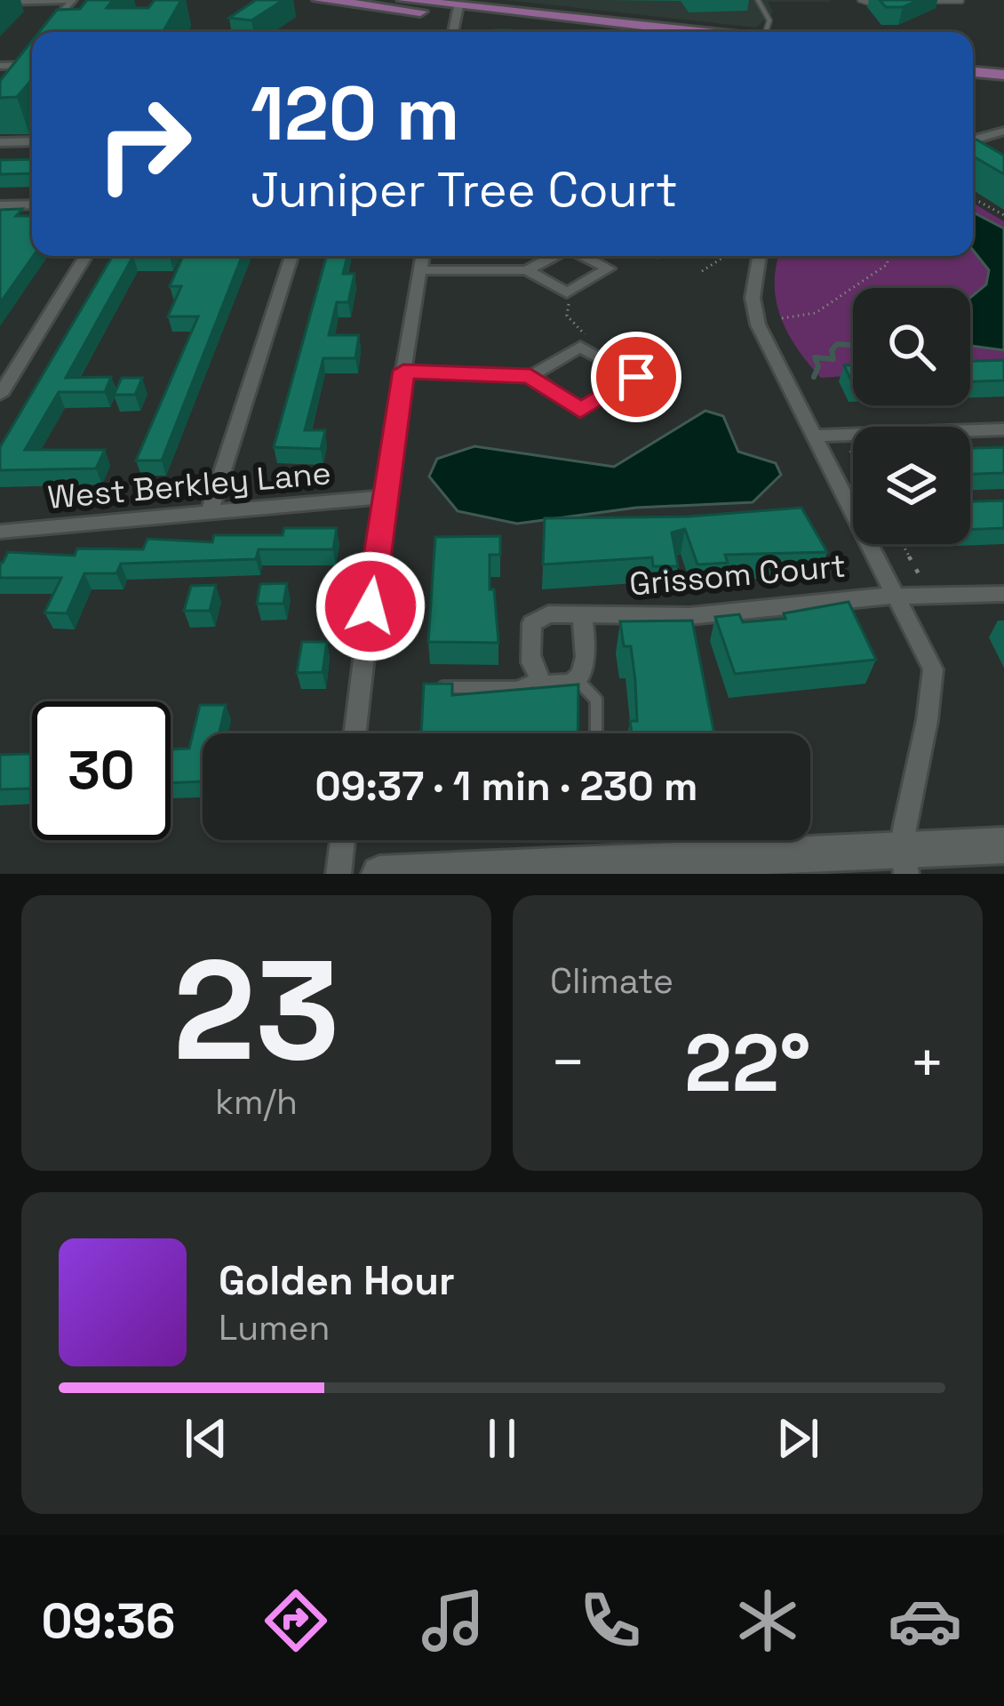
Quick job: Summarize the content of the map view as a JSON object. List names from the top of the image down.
{
  "streets": {
    "street": ["West Berkley Lane", "Grissom Court"]
  },
  "page": {
    "turn": ["120 m", "Juniper Tree Court"],
    "limit": "30",
    "trip": "09:37 · 1 min · 230 m",
    "tile": [
      ["23", "km/h"],
      "Climate"
    ],
    "heat": ["−", "22°", "+"],
    "song": ["Golden Hour", "Lumen"],
    "tabs": "09:36"
  }
}
